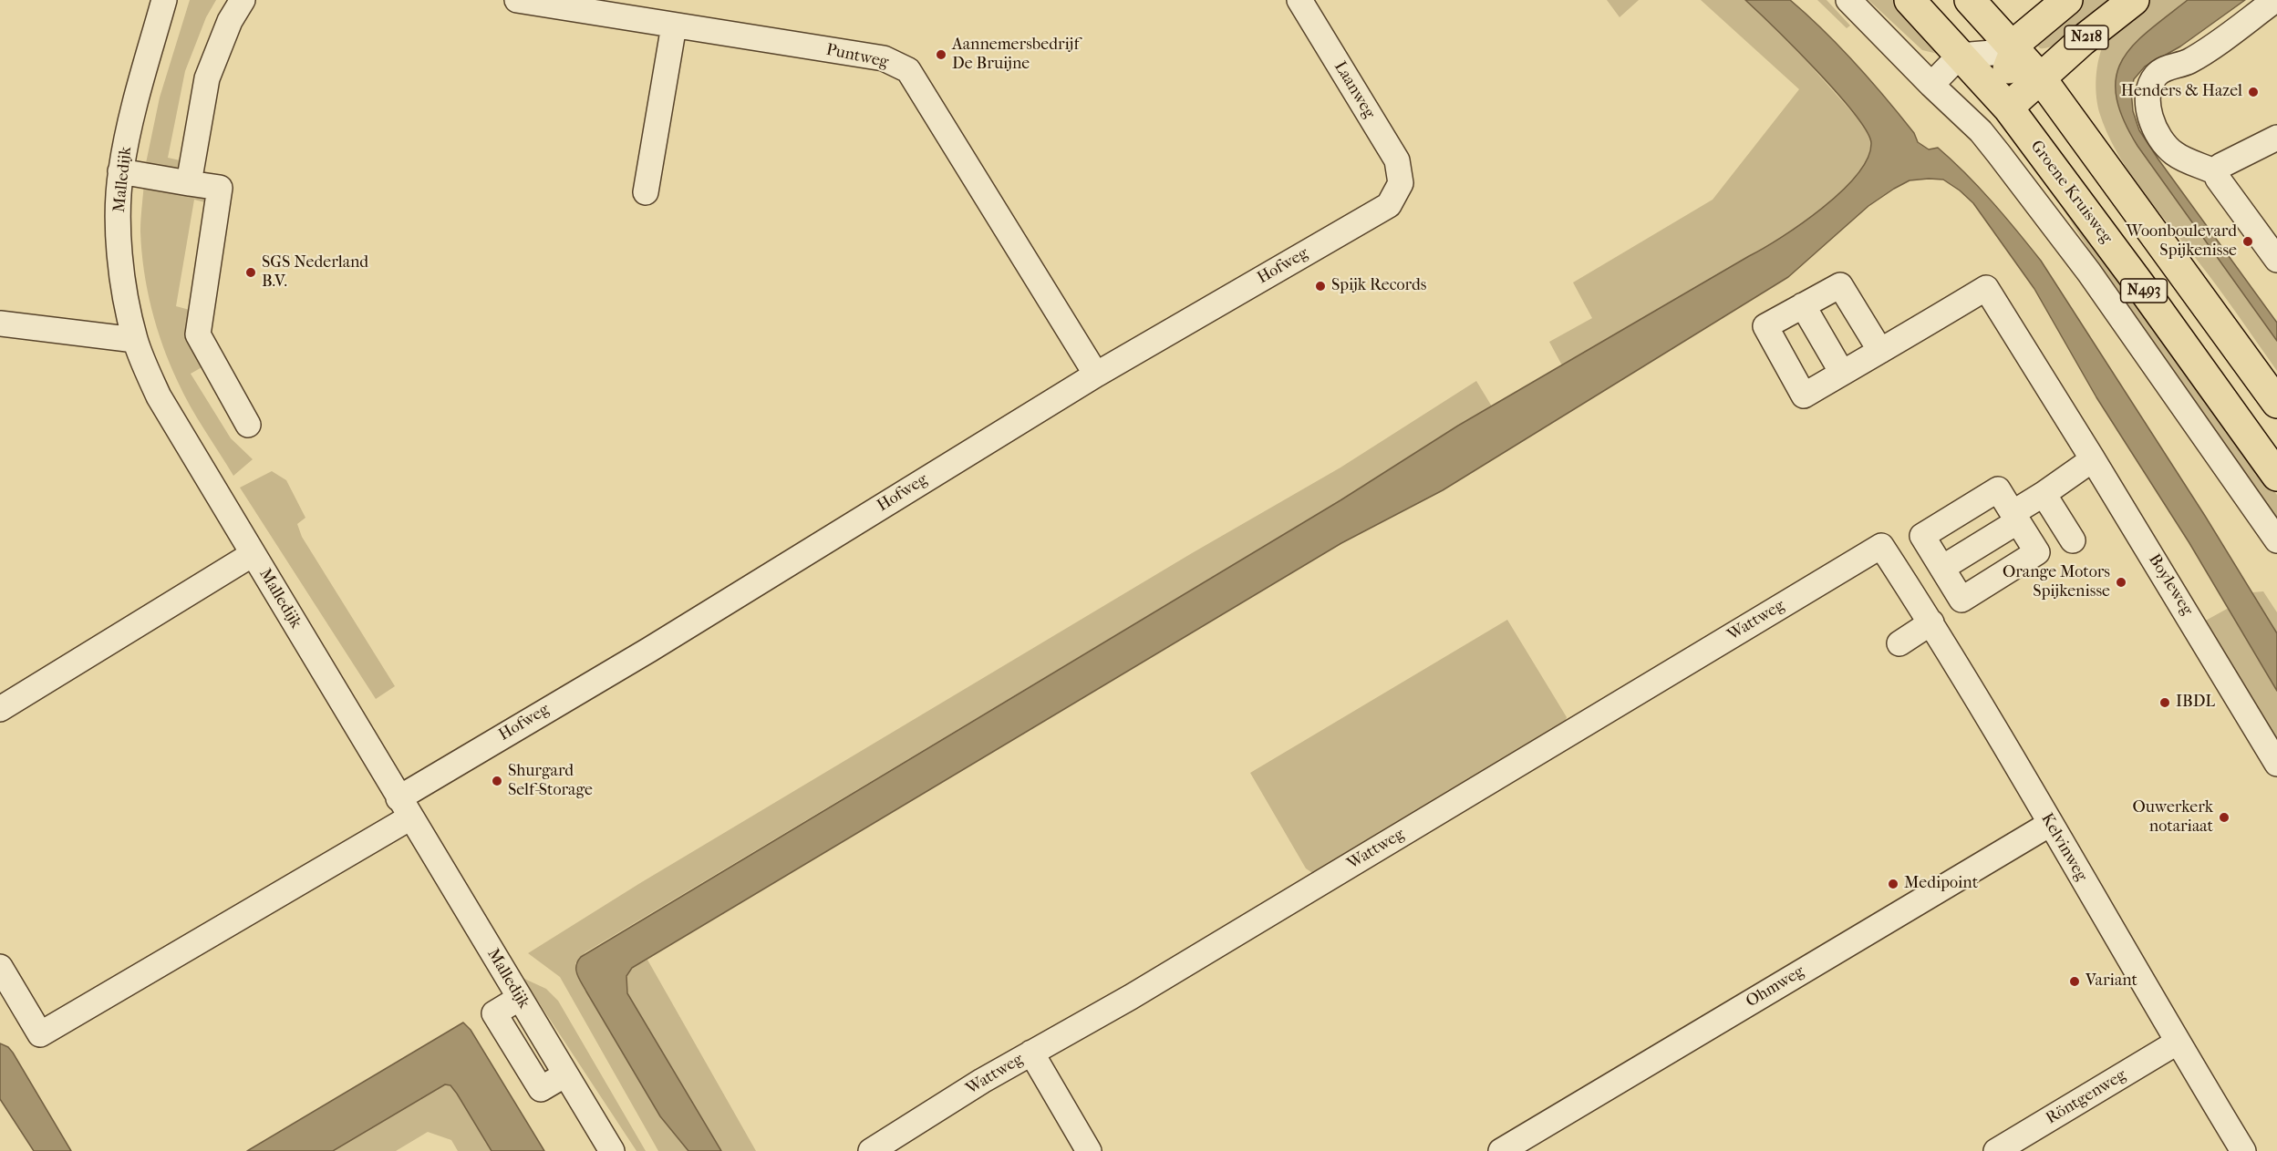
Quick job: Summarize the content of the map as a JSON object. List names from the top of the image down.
{
  "streets": {
    "main road": ["N218", "Groene Kruisweg", "N493"],
    "street": [
      "Puntweg",
      "Laanweg",
      "Malledijk",
      "Hofweg",
      "Boyleweg",
      "Wattweg",
      "Kelvinweg",
      "Ohmweg",
      "Röntgenweg"
    ]
  },
  "crossings": [
    ["N218", "Groene Kruisweg"],
    ["N218", "N493"],
    ["Puntweg", "Hofweg"],
    ["Laanweg", "Hofweg"],
    ["Malledijk", "Hofweg"],
    ["Wattweg", "Kelvinweg"],
    ["Kelvinweg", "Ohmweg"],
    ["Kelvinweg", "Röntgenweg"]
  ],
  "places": [
    "Aannemersbedrijf De Bruijne",
    "Henders & Hazel",
    "Woonboulevard Spijkenisse",
    "SGS Nederland B.V.",
    "Spijk Records",
    "Orange Motors Spijkenisse",
    "IBDL",
    "Shurgard Self-Storage",
    "Ouwerkerk notariaat",
    "Medipoint",
    "Variant"
  ]
}
